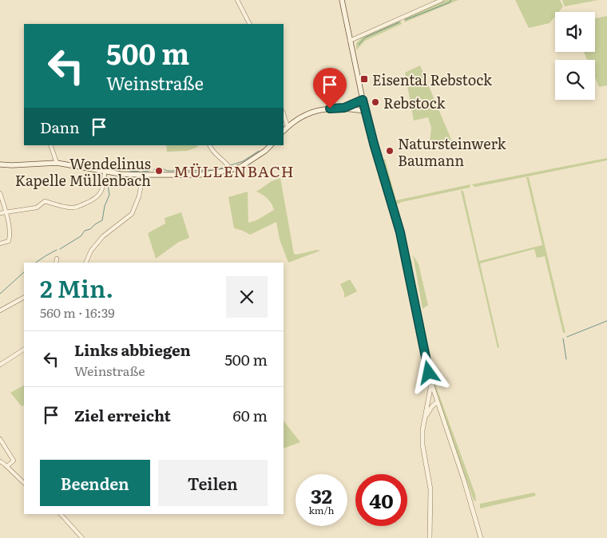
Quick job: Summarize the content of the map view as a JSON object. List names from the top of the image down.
{
  "districts": ["MÜLLENBACH"],
  "places": {
    "transit": ["Eisental Rebstock"],
    "other": ["Rebstock", "Natursteinwerk Baumann", "Wendelinus Kapelle Müllenbach"]
  },
  "page": {
    "turn": ["500 m", "Weinstraße"],
    "then": "Dann",
    "heading": ["2 Min.", "560 m · 16:39"],
    "list": [
      {
        "name": "Links abbiegen",
        "note": "Weinstraße",
        "value": "500 m"
      },
      {
        "name": "Ziel erreicht",
        "value": "60 m"
      }
    ],
    "buttons": ["Beenden", "Teilen"],
    "speed": "32 km/h",
    "limit": "40"
  }
}
